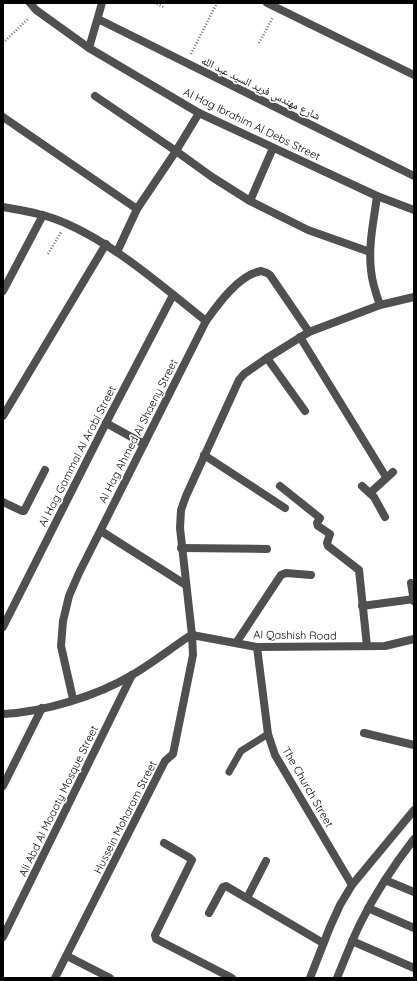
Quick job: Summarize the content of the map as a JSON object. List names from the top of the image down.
{
  "streets": {
    "street": [
      "شارع مهندس فريد السيد عبد الله",
      "Al Hag Ibrahim Al Debs Street",
      "Al Hag Ahmed Al Shaeny Street",
      "Al Hag Gammal Al Arabi Street",
      "Al Qashish Road",
      "The Church Street",
      "Ali Abd Al Moaaty Mosque Street",
      "Hussein Moharam Street"
    ]
  },
  "crossings": [
    ["Al Hag Ahmed Al Shaeny Street", "Hussein Moharam Street"],
    ["Al Qashish Road", "The Church Street"],
    ["Al Qashish Road", "Hussein Moharam Street"]
  ]
}
